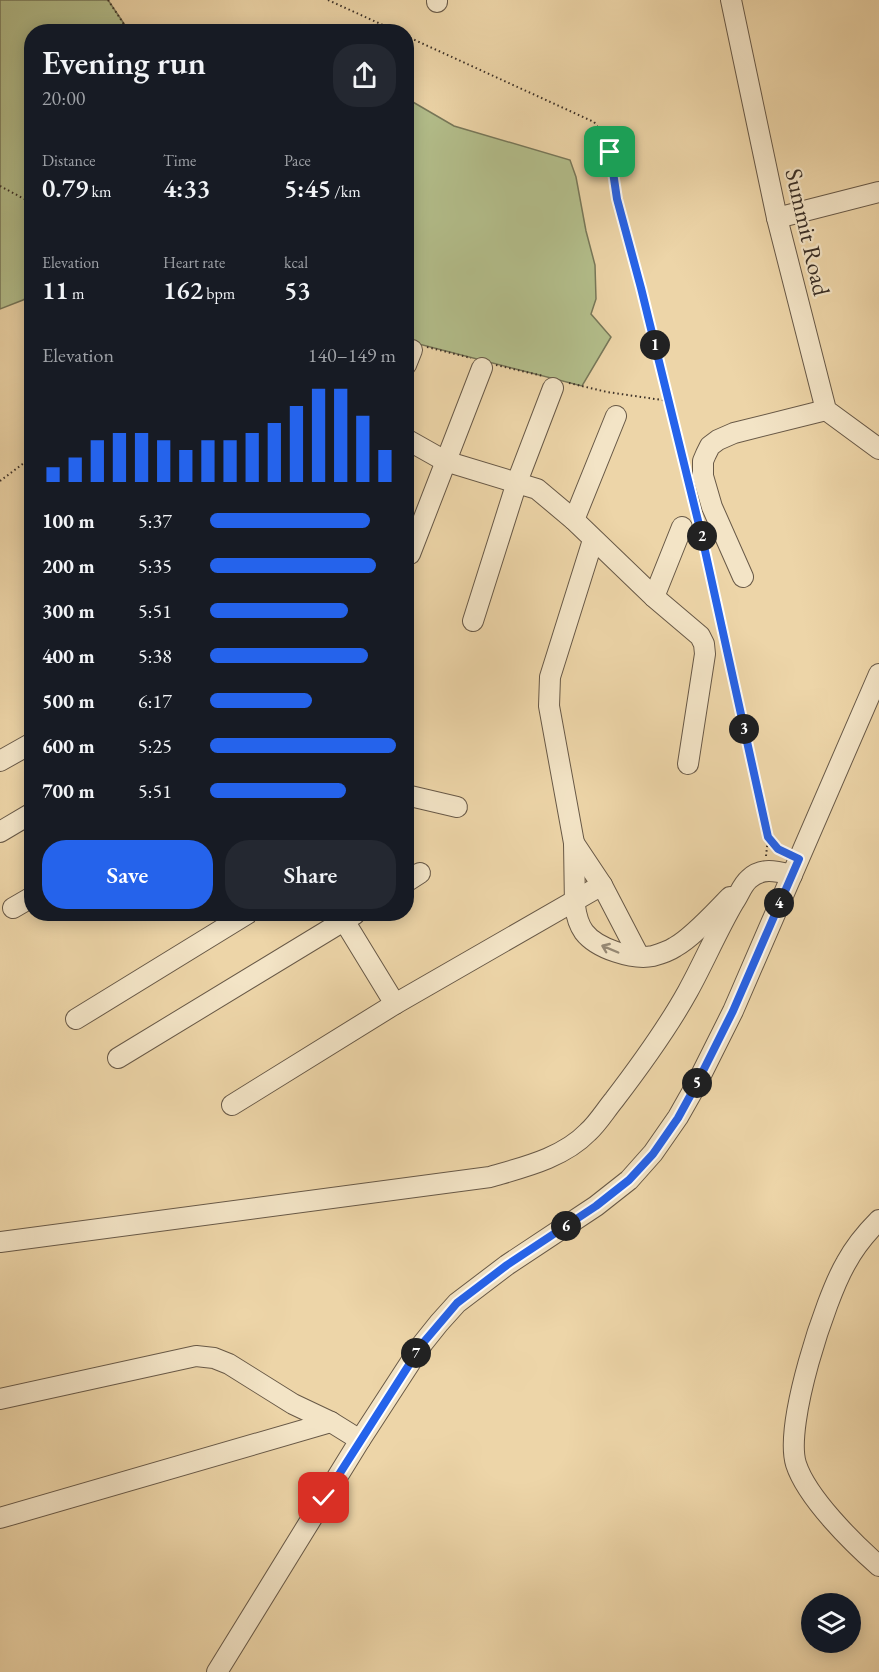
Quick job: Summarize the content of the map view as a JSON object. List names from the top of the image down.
{
  "streets": {
    "street": ["Summit Road"]
  },
  "page": {
    "heading": ["Evening run", "20:00"],
    "stats": [
      ["Distance", "0.79 km"],
      ["Time", "4:33"],
      ["Pace", "5:45 /km"],
      ["Elevation", "11 m"],
      ["Heart rate", "162 bpm"],
      ["kcal", "53"]
    ],
    "pins": [
      "1",
      "2",
      "3",
      "4",
      "5",
      "6",
      "7"
    ],
    "chart": ["Elevation", "140–149 m"],
    "list": [
      {
        "name": "100 m",
        "note": "5:37"
      },
      {
        "name": "200 m",
        "note": "5:35"
      },
      {
        "name": "300 m",
        "note": "5:51"
      },
      {
        "name": "400 m",
        "note": "5:38"
      },
      {
        "name": "500 m",
        "note": "6:17"
      },
      {
        "name": "600 m",
        "note": "5:25"
      },
      {
        "name": "700 m",
        "note": "5:51"
      }
    ],
    "buttons": ["Save", "Share"]
  }
}
